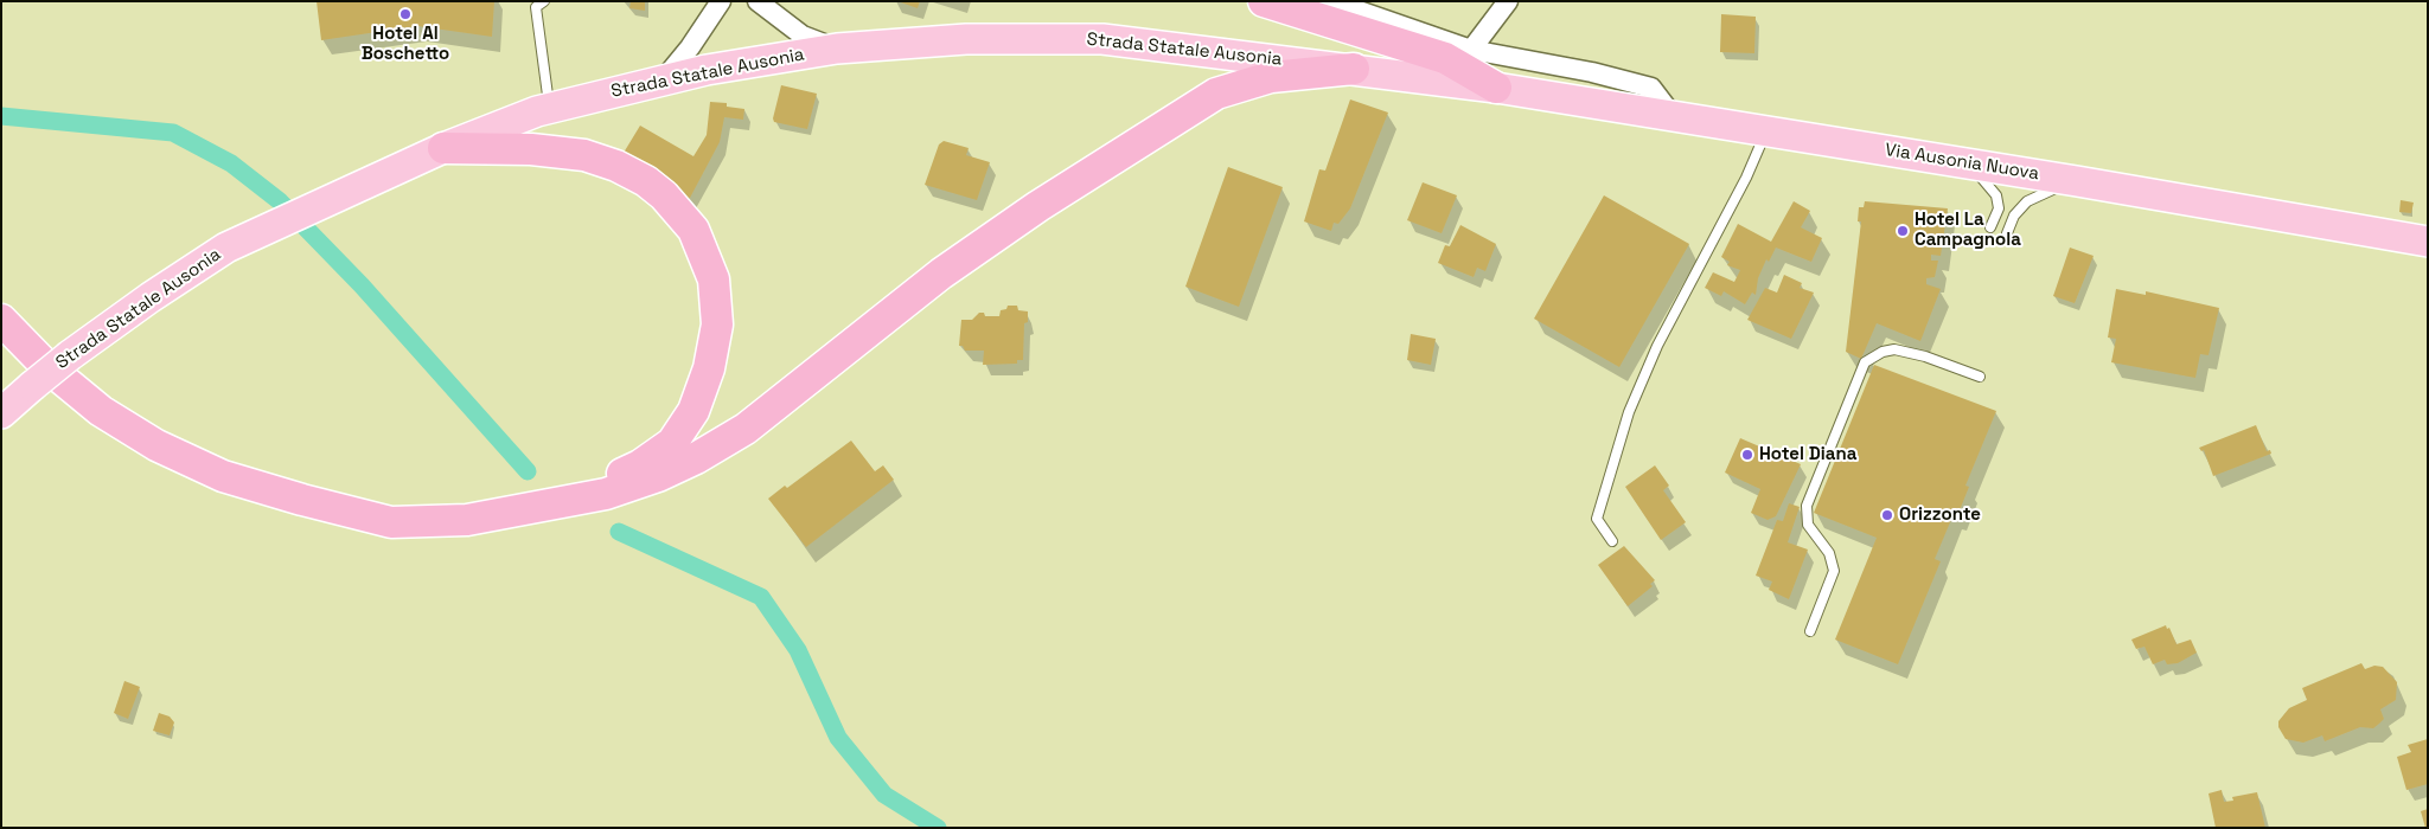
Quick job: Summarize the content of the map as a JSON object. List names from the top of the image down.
{
  "streets": {
    "main road": ["Strada Statale Ausonia", "Via Ausonia Nuova"]
  },
  "crossings": [
    ["Strada Statale Ausonia", "Via Ausonia Nuova"]
  ],
  "places": [
    "Hotel Al Boschetto",
    "Hotel La Campagnola",
    "Hotel Diana",
    "Orizzonte"
  ]
}
